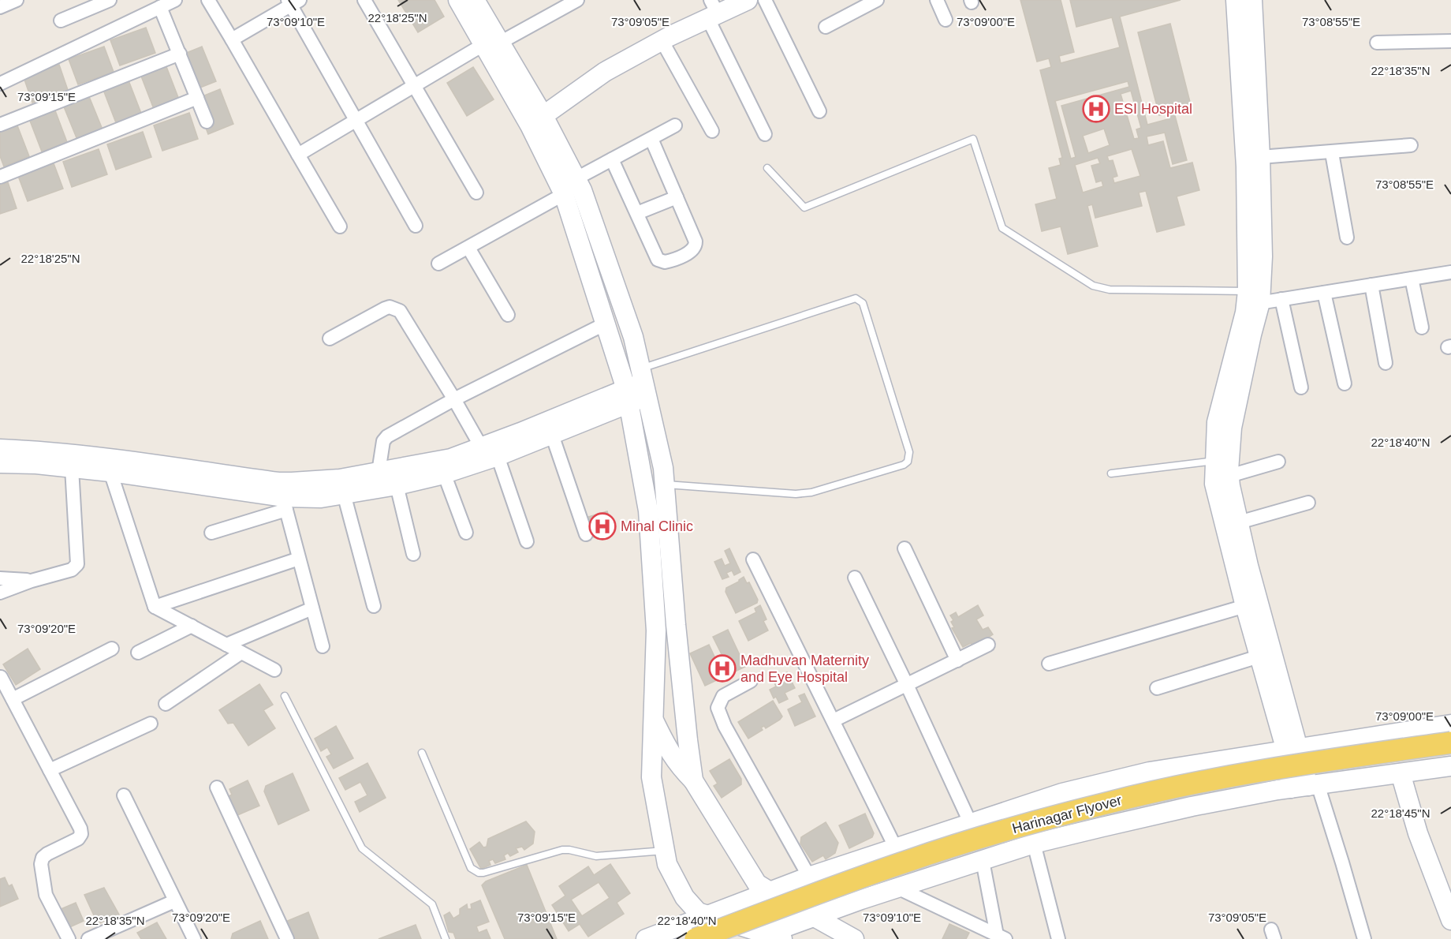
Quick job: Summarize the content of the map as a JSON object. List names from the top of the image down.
{
  "streets": {
    "main road": ["Harinagar Flyover"]
  },
  "places": {
    "hospital": ["ESI Hospital", "Minal Clinic", "Madhuvan Maternity and Eye Hospital"]
  },
  "coordinates": [
    "22°18'25\"N",
    "73°09'10\"E",
    "73°09'05\"E",
    "73°09'00\"E",
    "73°08'55\"E",
    "22°18'35\"N",
    "73°09'15\"E",
    "22°18'40\"N",
    "73°09'20\"E",
    "22°18'45\"N"
  ]
}
